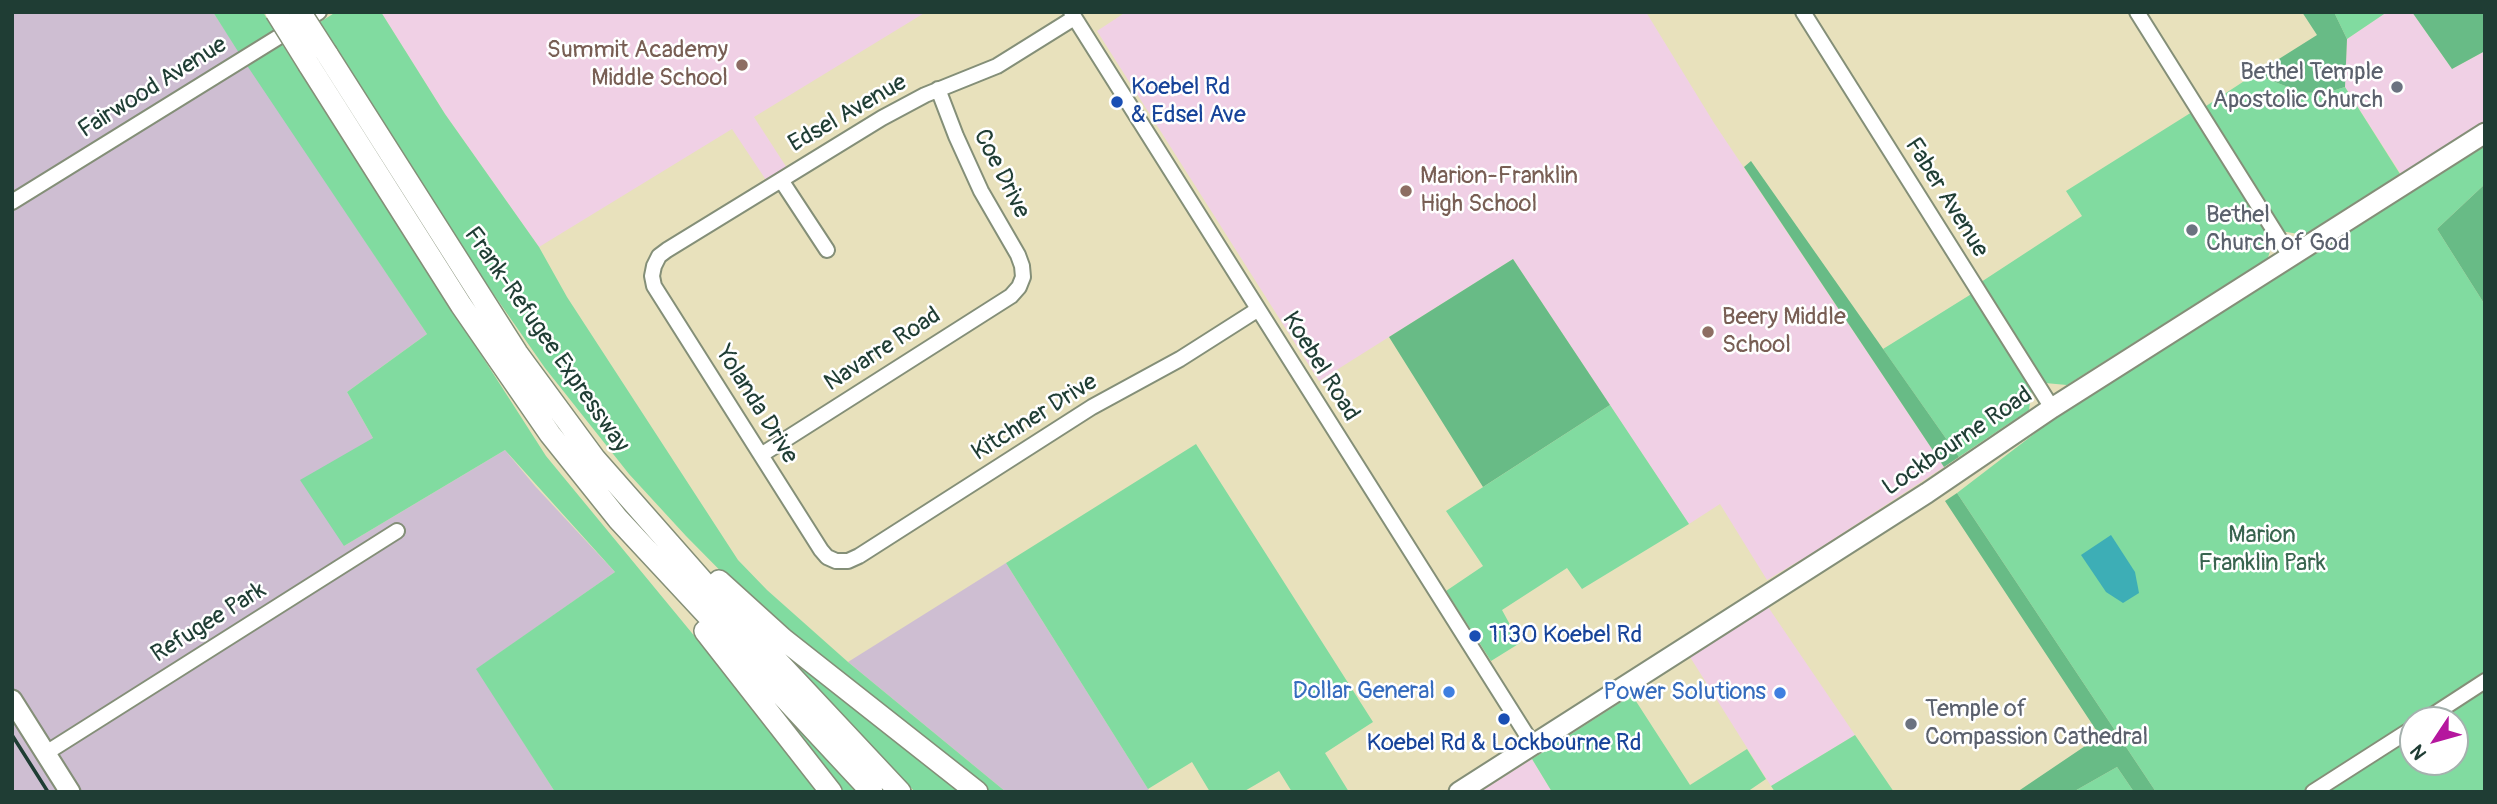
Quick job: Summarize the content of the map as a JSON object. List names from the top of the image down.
{
  "streets": {
    "highway": ["Frank-Refugee Expressway"],
    "main road": ["Lockbourne Road"],
    "street": [
      "Fairwood Avenue",
      "Edsel Avenue",
      "Coe Drive",
      "Faber Avenue",
      "Navarre Road",
      "Koebel Road",
      "Yolanda Drive",
      "Kitchner Drive",
      "Refugee Park"
    ]
  },
  "crossings": [
    ["Edsel Avenue", "Coe Drive"],
    ["Edsel Avenue", "Koebel Road"],
    ["Edsel Avenue", "Yolanda Drive"],
    ["Coe Drive", "Navarre Road"],
    ["Faber Avenue", "Lockbourne Road"],
    ["Navarre Road", "Yolanda Drive"],
    ["Koebel Road", "Kitchner Drive"],
    ["Koebel Road", "Lockbourne Road"],
    ["Yolanda Drive", "Kitchner Drive"]
  ],
  "parks": ["Marion Franklin Park"],
  "places": [
    "Summit Academy Middle School",
    "Bethel Temple Apostolic Church",
    "Koebel Rd & Edsel Ave",
    "Marion-Franklin High School",
    "Bethel Church of God",
    "Beery Middle School",
    "1130 Koebel Rd",
    "Dollar General",
    "Power Solutions",
    "Koebel Rd & Lockbourne Rd",
    "Temple of Compassion Cathedral"
  ],
  "north": "bottom left"
}
